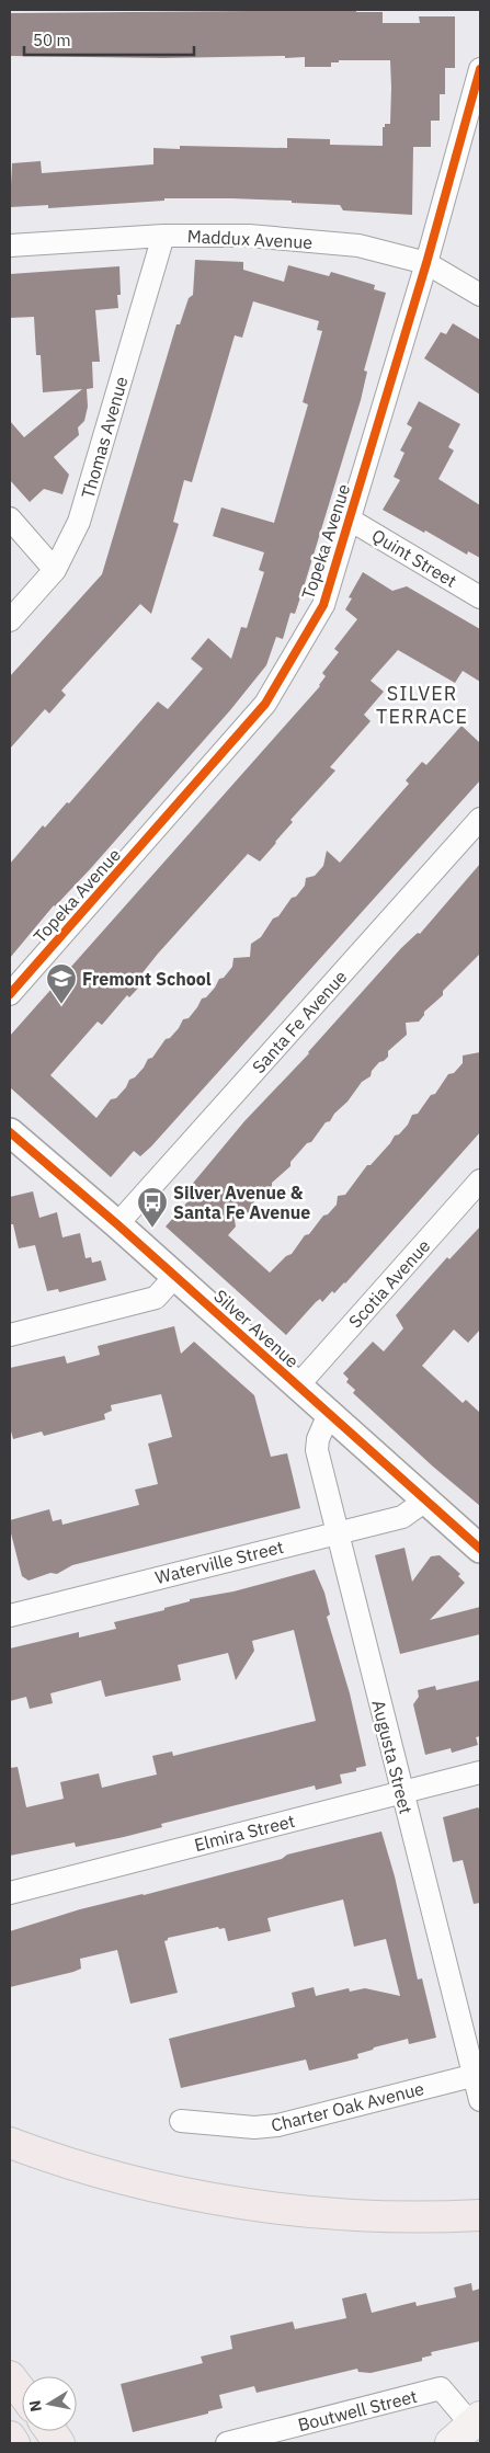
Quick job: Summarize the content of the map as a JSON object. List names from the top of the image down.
{
  "streets": {
    "street": [
      "Maddux Avenue",
      "Thomas Avenue",
      "Topeka Avenue",
      "Quint Street",
      "Santa Fe Avenue",
      "Scotia Avenue",
      "Silver Avenue",
      "Waterville Street",
      "Augusta Street",
      "Elmira Street",
      "Charter Oak Avenue",
      "Boutwell Street"
    ]
  },
  "crossings": [
    ["Maddux Avenue", "Thomas Avenue"],
    ["Maddux Avenue", "Topeka Avenue"],
    ["Topeka Avenue", "Quint Street"],
    ["Santa Fe Avenue", "Silver Avenue"],
    ["Scotia Avenue", "Silver Avenue"],
    ["Silver Avenue", "Waterville Street"],
    ["Silver Avenue", "Augusta Street"],
    ["Waterville Street", "Augusta Street"],
    ["Augusta Street", "Elmira Street"],
    ["Augusta Street", "Charter Oak Avenue"]
  ],
  "districts": ["SILVER TERRACE"],
  "places": {
    "school or university": ["Fremont School"],
    "bus stop": ["Silver Avenue & Santa Fe Avenue"]
  },
  "scale_bar": "50 m",
  "north": "left"
}
